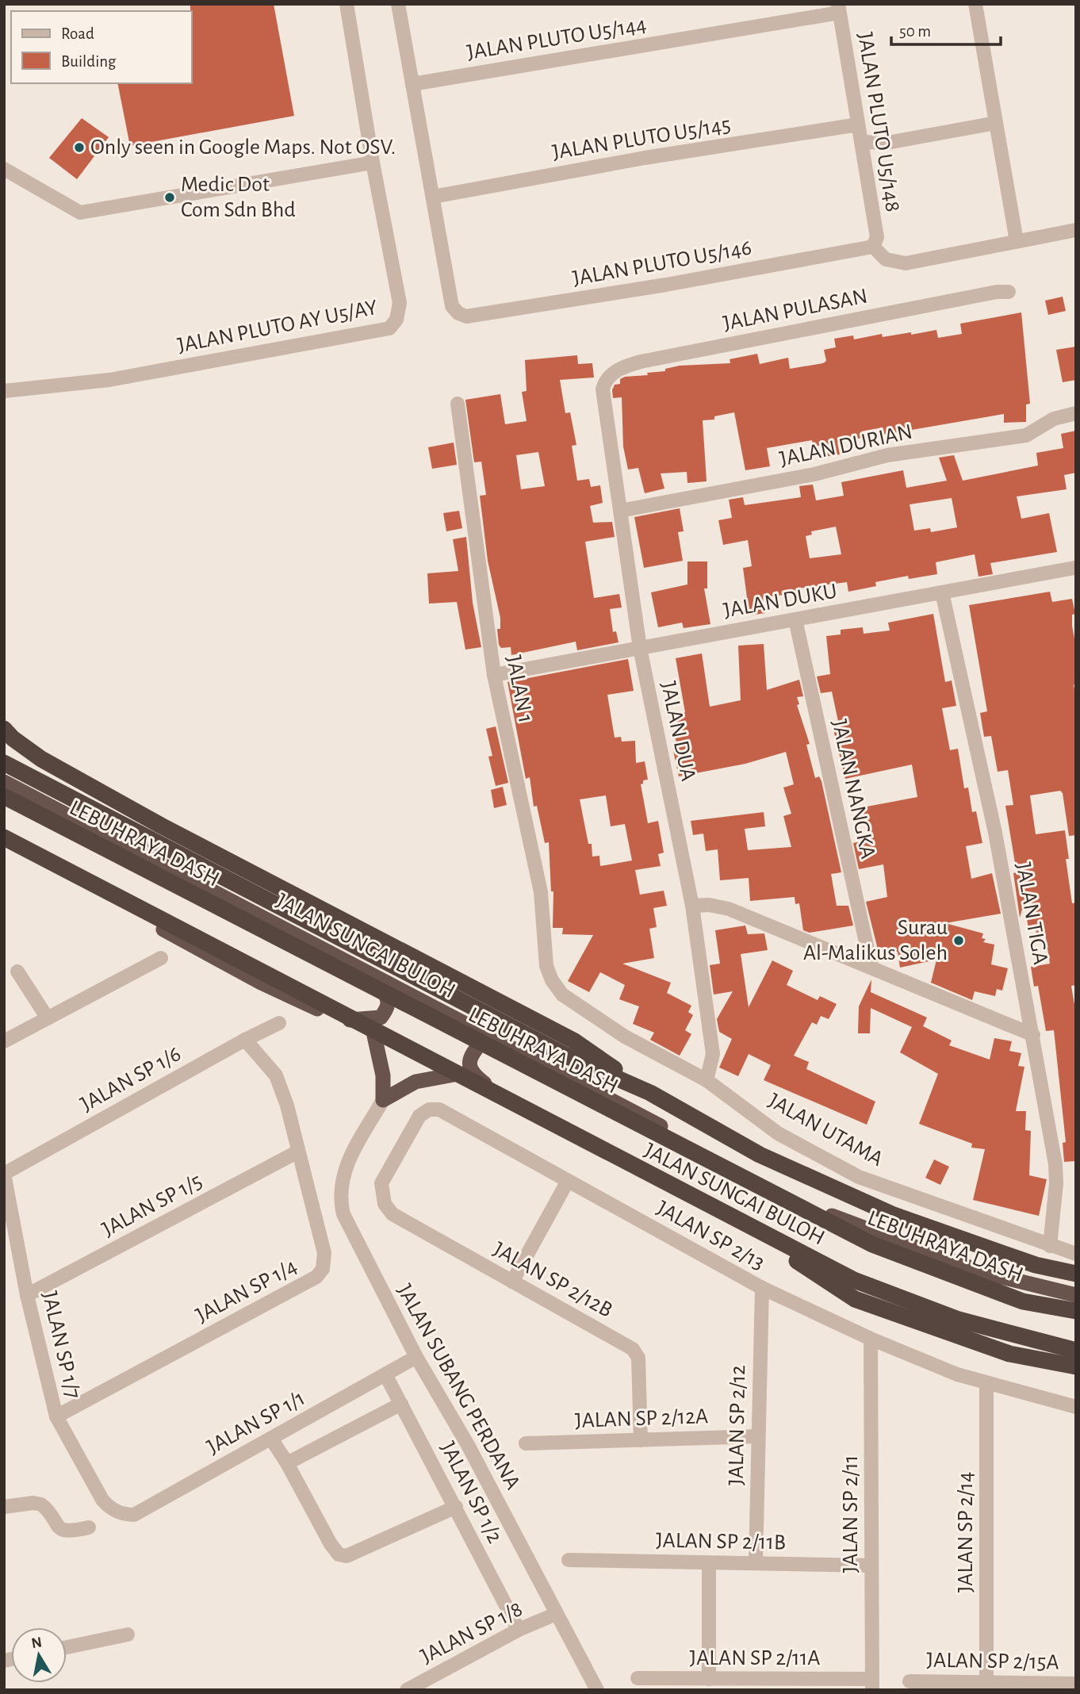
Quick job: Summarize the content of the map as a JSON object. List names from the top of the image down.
{
  "streets": {
    "highway": ["LEBUHRAYA DASH", "JALAN SUNGAI BULOH"],
    "street": [
      "JALAN PLUTO U5/144",
      "JALAN PLUTO U5/148",
      "JALAN PLUTO U5/145",
      "JALAN PLUTO U5/146",
      "JALAN PULASAN",
      "JALAN PLUTO AY U5/AY",
      "JALAN DURIAN",
      "JALAN DUKU",
      "JALAN 1",
      "JALAN DUA",
      "JALAN NANGKA",
      "JALAN TIGA",
      "JALAN SP 1/6",
      "JALAN UTAMA",
      "JALAN SP 1/5",
      "JALAN SP 2/13",
      "JALAN SP 2/12B",
      "JALAN SP 1/4",
      "JALAN SP 1/7",
      "JALAN SUBANG PERDANA",
      "JALAN SP 2/12A",
      "JALAN SP 1/1",
      "JALAN SP 2/12",
      "JALAN SP 1/2",
      "JALAN SP 2/11",
      "JALAN SP 2/14",
      "JALAN SP 2/11B",
      "JALAN SP 1/8",
      "JALAN SP 2/11A",
      "JALAN SP 2/15A"
    ]
  },
  "crossings": [
    ["JALAN PLUTO U5/144", "JALAN PLUTO U5/148"],
    ["JALAN PLUTO U5/148", "JALAN PLUTO U5/145"],
    ["JALAN PLUTO U5/148", "JALAN PLUTO U5/146"],
    ["JALAN PLUTO U5/145", "JALAN PLUTO U5/146"],
    ["JALAN PULASAN", "JALAN DUA"],
    ["JALAN DURIAN", "JALAN DUA"],
    ["JALAN DUKU", "JALAN 1"],
    ["JALAN DUKU", "JALAN DUA"],
    ["JALAN DUKU", "JALAN NANGKA"],
    ["JALAN DUKU", "JALAN TIGA"],
    ["JALAN 1", "JALAN UTAMA"],
    ["JALAN DUA", "JALAN UTAMA"],
    ["LEBUHRAYA DASH", "JALAN SUNGAI BULOH"],
    ["JALAN TIGA", "JALAN UTAMA"],
    ["JALAN SP 1/6", "JALAN SP 1/4"],
    ["JALAN SP 1/6", "JALAN SP 1/7"],
    ["JALAN SP 1/5", "JALAN SP 1/4"],
    ["JALAN SP 1/5", "JALAN SP 1/7"],
    ["JALAN SP 2/13", "JALAN SP 2/12B"],
    ["JALAN SP 2/13", "JALAN SP 2/12"],
    ["JALAN SP 2/13", "JALAN SP 2/11"],
    ["JALAN SP 2/13", "JALAN SP 2/14"],
    ["JALAN SP 2/12B", "JALAN SP 2/12A"],
    ["JALAN SP 1/4", "JALAN SP 1/7"],
    ["JALAN SP 1/7", "JALAN SP 1/1"],
    ["JALAN SUBANG PERDANA", "JALAN SP 1/1"],
    ["JALAN SUBANG PERDANA", "JALAN SP 1/8"],
    ["JALAN SP 2/12A", "JALAN SP 2/12"],
    ["JALAN SP 1/1", "JALAN SP 1/2"],
    ["JALAN SP 2/12", "JALAN SP 2/11B"],
    ["JALAN SP 1/2", "JALAN SP 1/8"],
    ["JALAN SP 2/11", "JALAN SP 2/11B"],
    ["JALAN SP 2/11", "JALAN SP 2/11A"],
    ["JALAN SP 2/14", "JALAN SP 2/15A"]
  ],
  "places": ["Only seen in Google Maps. Not OSV.", "Medic Dot Com Sdn Bhd", "Surau Al-Malikus Soleh"],
  "legend": ["Road", "Building"],
  "scale_bar": "50 m",
  "north": "top"
}
